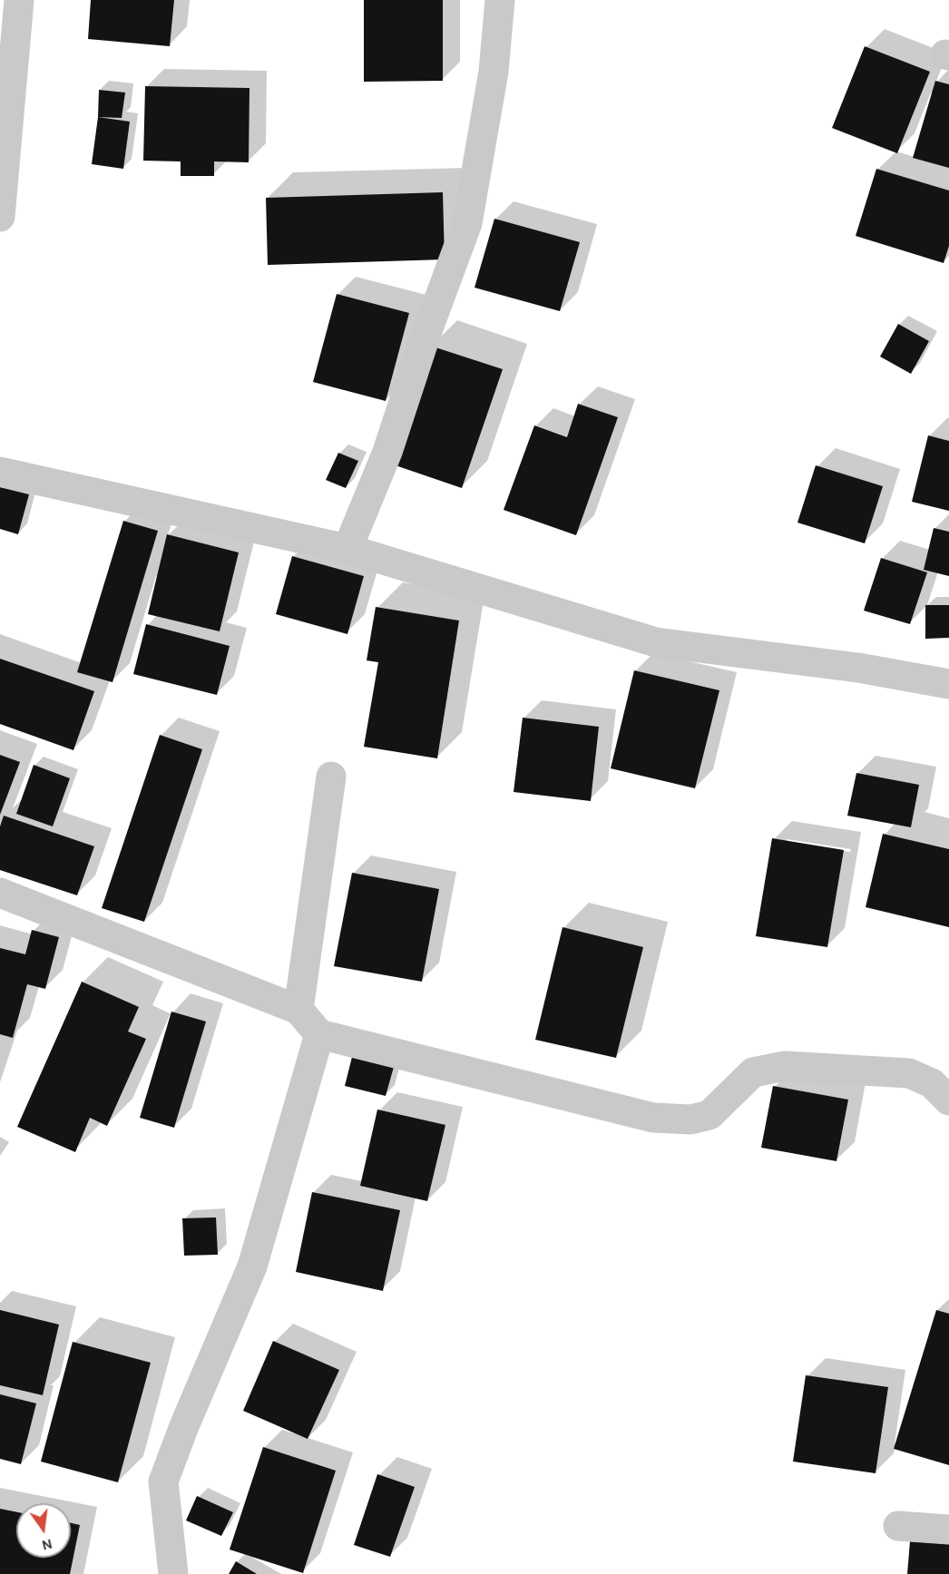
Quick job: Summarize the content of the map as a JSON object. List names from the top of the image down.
{
  "north": "bottom"
}
